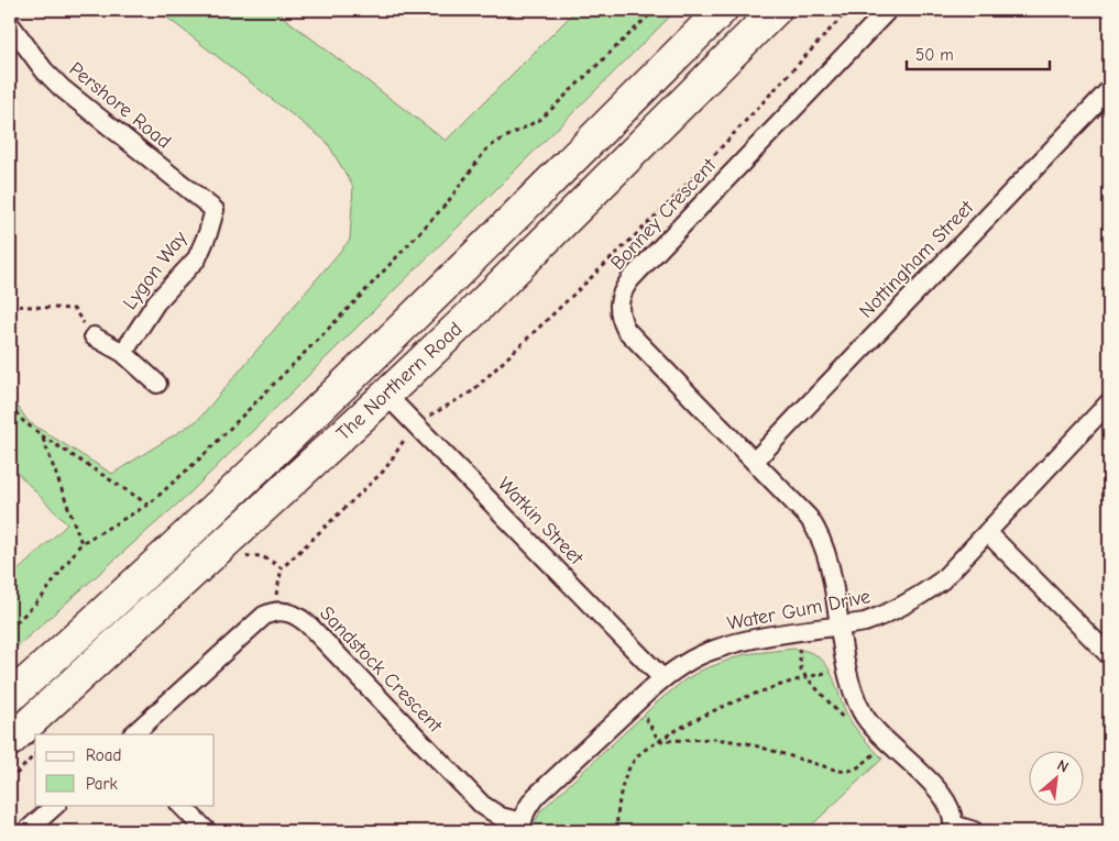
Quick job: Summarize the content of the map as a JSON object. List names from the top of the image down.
{
  "streets": {
    "highway": ["The Northern Road"],
    "street": [
      "Pershore Road",
      "Bonney Crescent",
      "Nottingham Street",
      "Lygon Way",
      "Watkin Street",
      "Water Gum Drive",
      "Sandstock Crescent"
    ]
  },
  "crossings": [
    ["Pershore Road", "Lygon Way"],
    ["Bonney Crescent", "Nottingham Street"],
    ["Bonney Crescent", "Water Gum Drive"],
    ["The Northern Road", "Watkin Street"],
    ["Watkin Street", "Water Gum Drive"],
    ["Water Gum Drive", "Sandstock Crescent"]
  ],
  "legend": ["Road", "Park"],
  "scale_bar": "50 m",
  "north": "top right"
}
